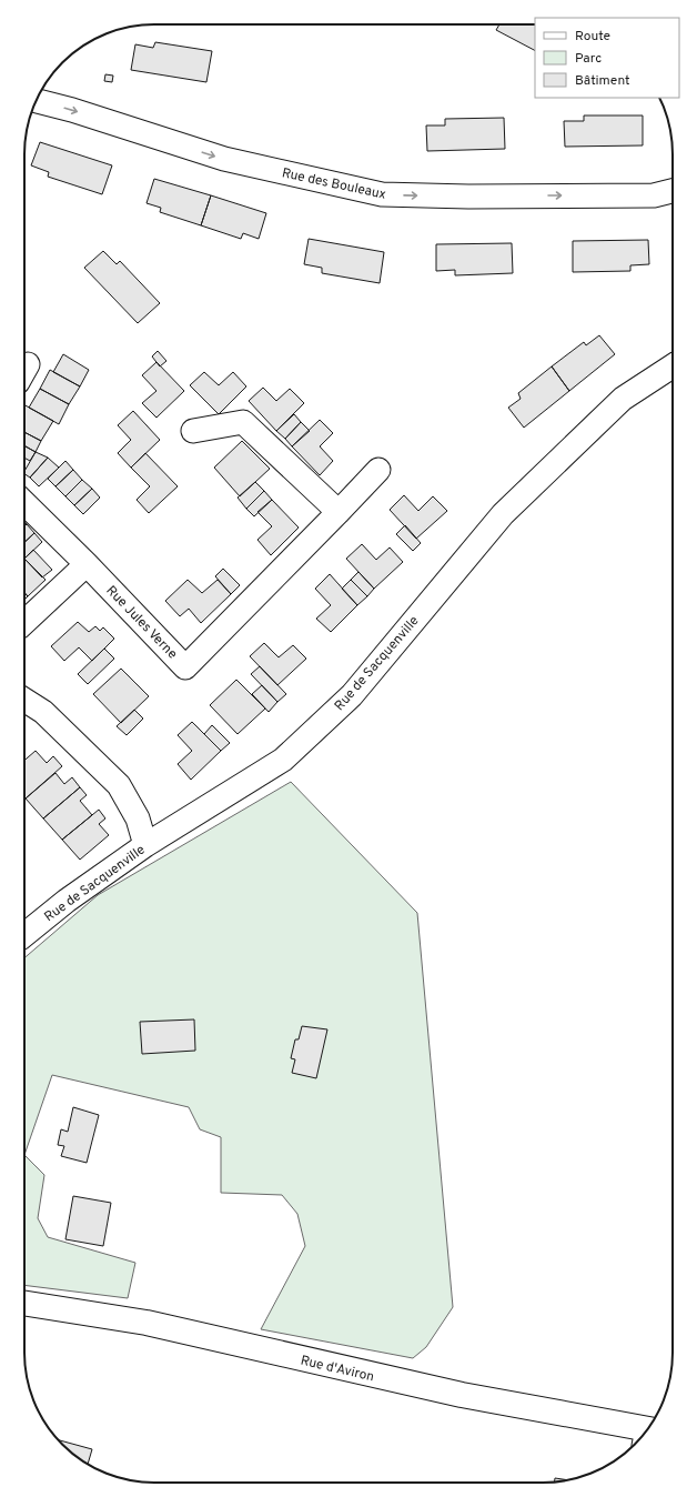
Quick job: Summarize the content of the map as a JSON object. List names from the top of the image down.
{
  "streets": {
    "street": [
      "Rue des Bouleaux",
      "Rue Jules Verne",
      "Rue de Sacquenville",
      "Rue d'Aviron"
    ]
  },
  "one_way": ["Rue des Bouleaux"],
  "legend": ["Route", "Parc", "Bâtiment"]
}
